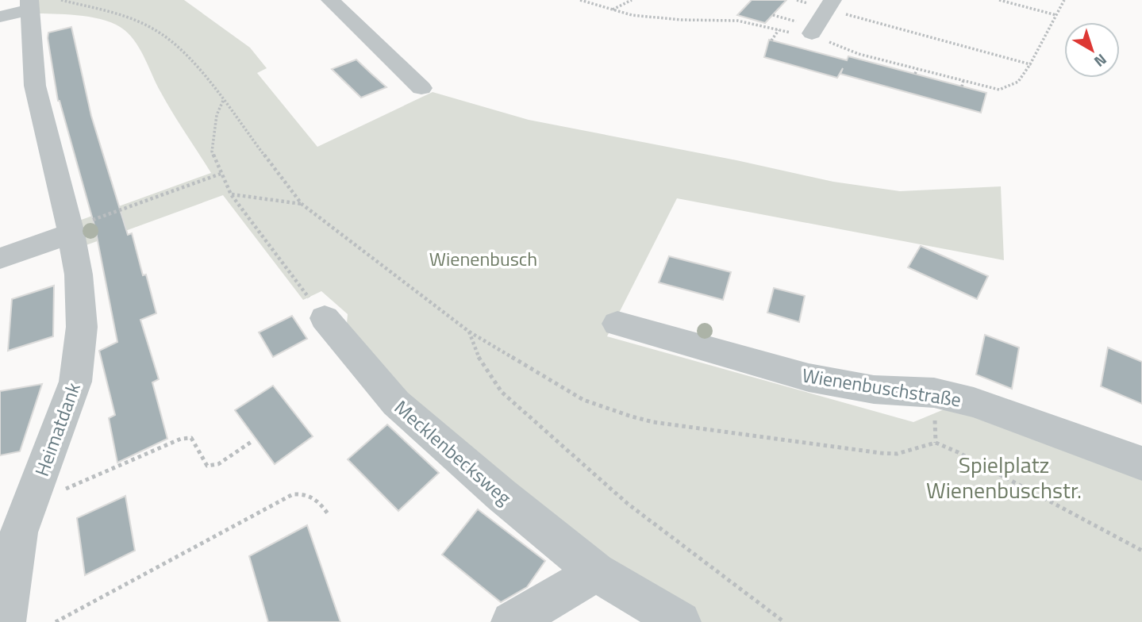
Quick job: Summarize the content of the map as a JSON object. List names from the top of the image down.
{
  "streets": {
    "street": ["Wienenbuschstraße", "Heimatdank", "Mecklenbecksweg"]
  },
  "parks": ["Wienenbusch", "Spielplatz Wienenbuschstr."],
  "north": "bottom right"
}
